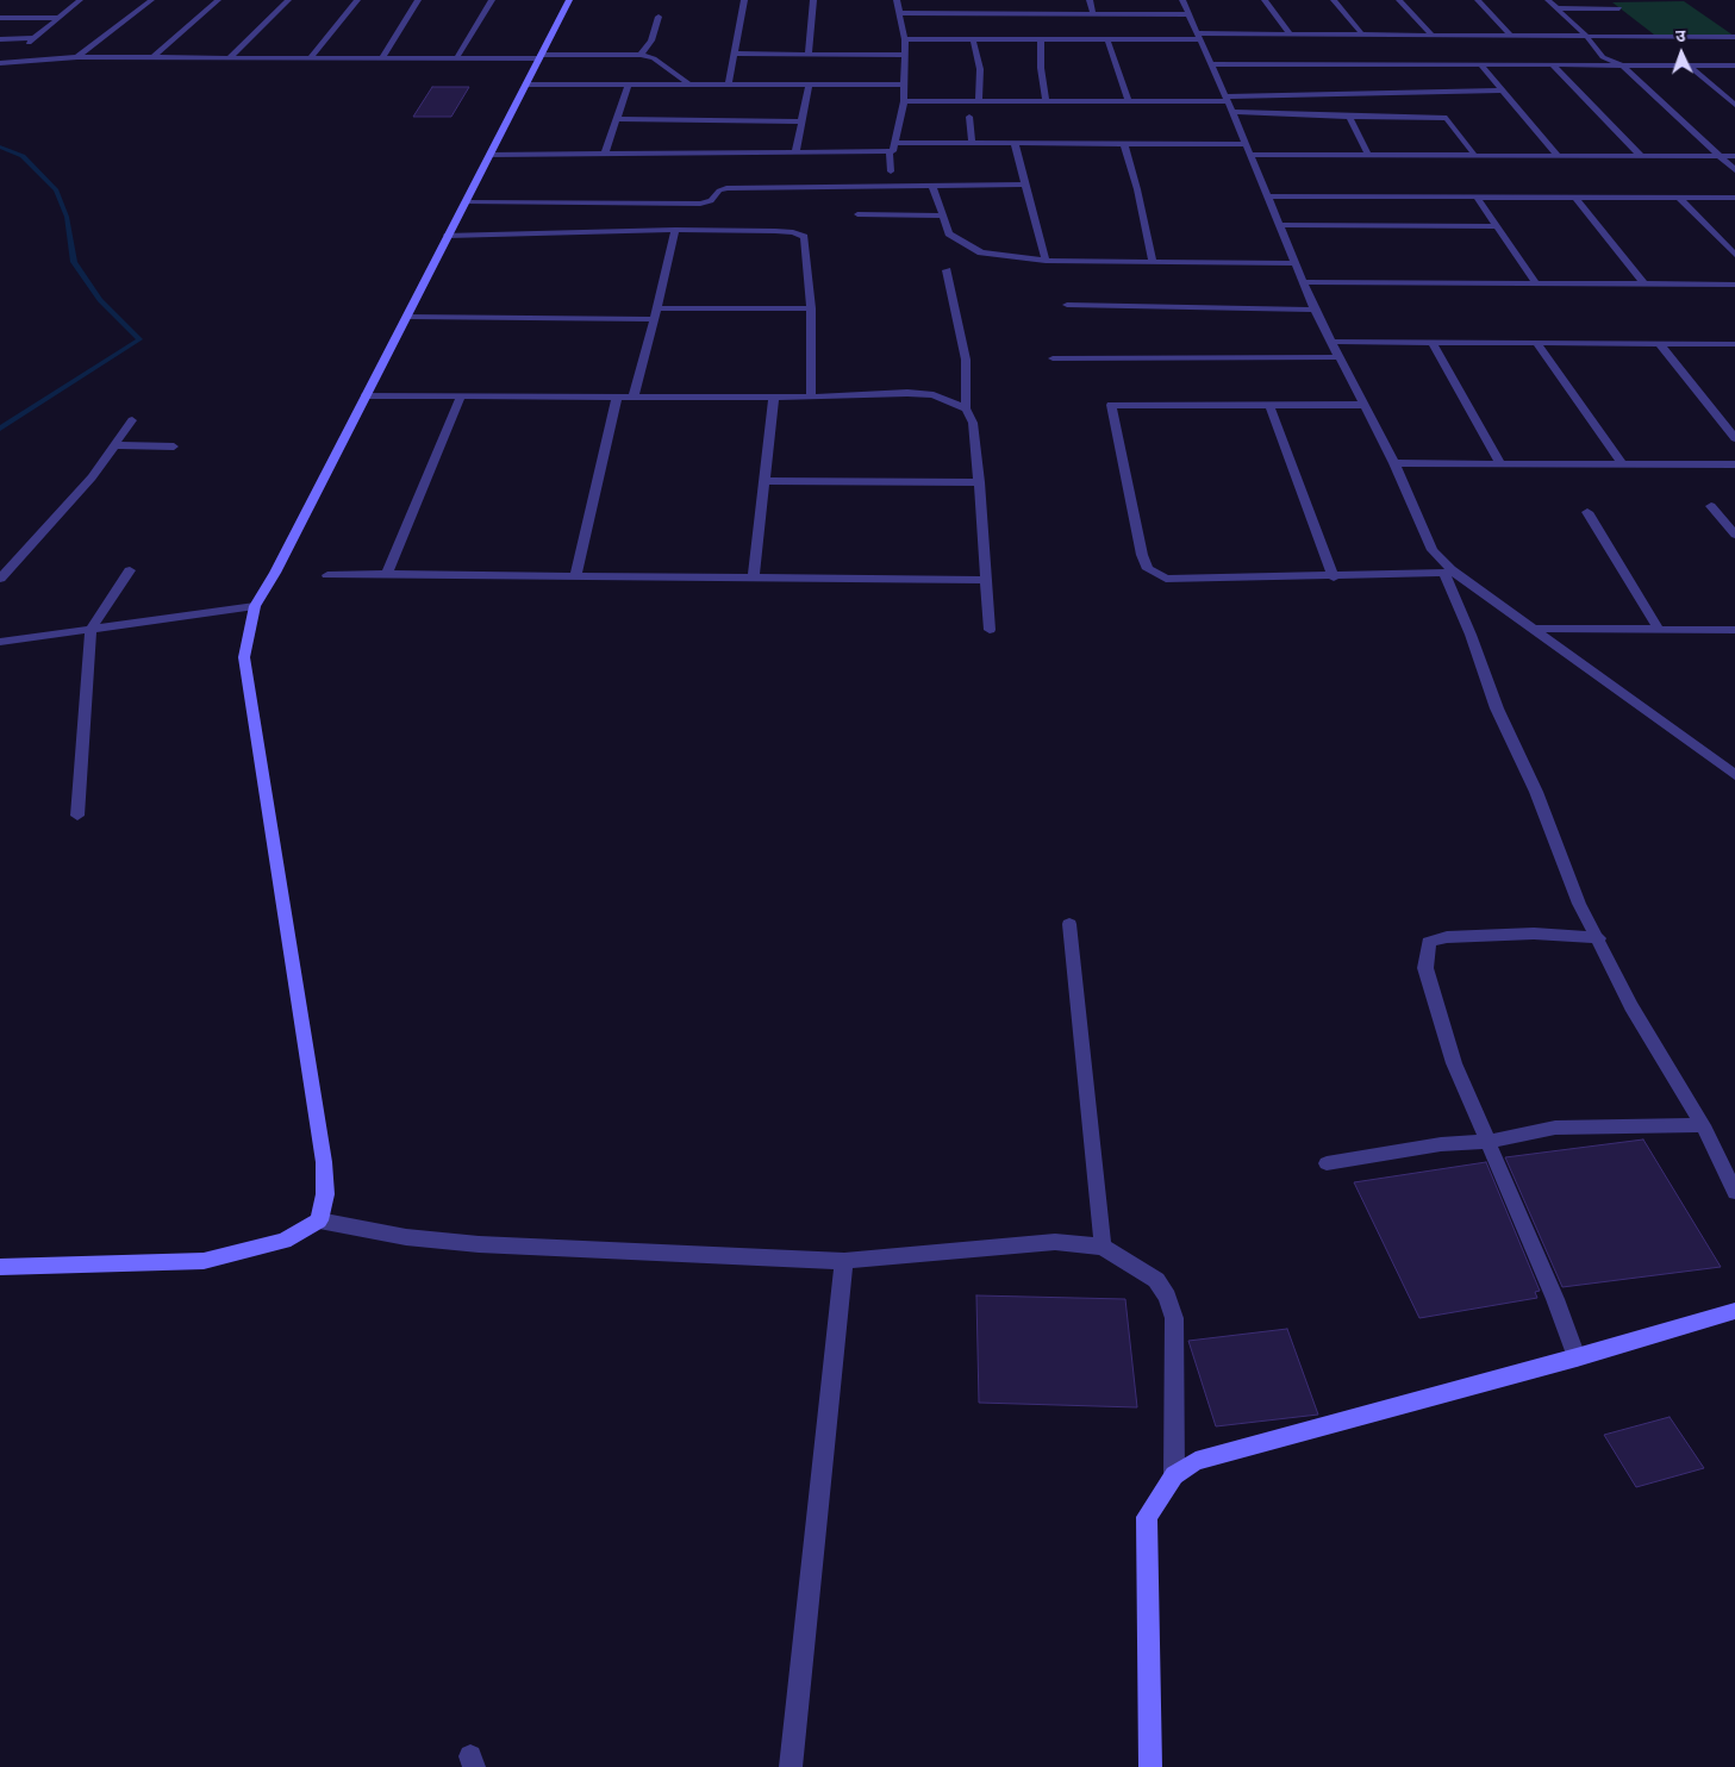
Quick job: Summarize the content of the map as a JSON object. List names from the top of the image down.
{
  "north": "top"
}
